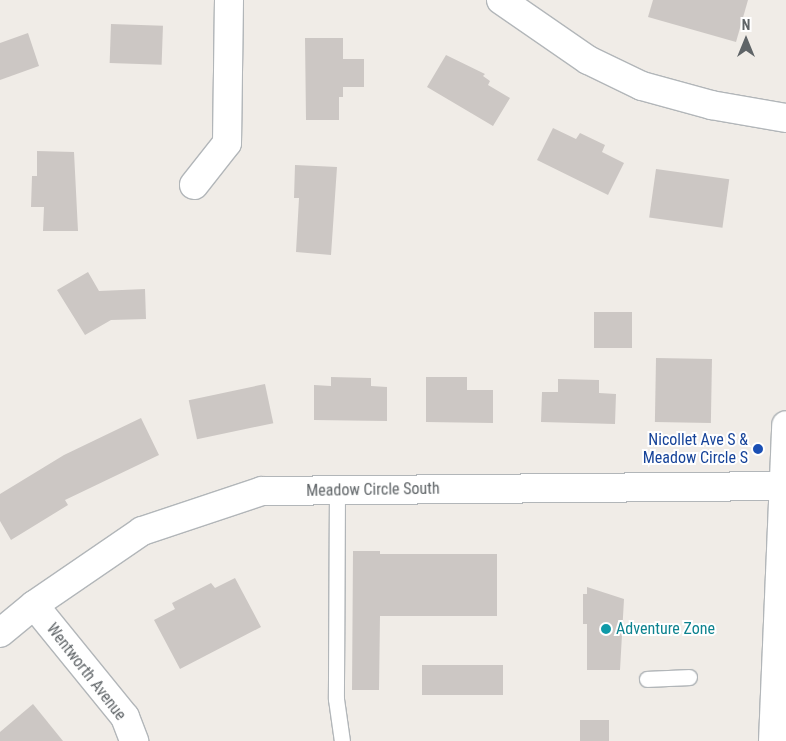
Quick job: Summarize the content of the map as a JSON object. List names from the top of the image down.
{
  "streets": {
    "street": ["Meadow Circle South", "Wentworth Avenue"]
  },
  "crossings": [
    ["Meadow Circle South", "Wentworth Avenue"]
  ],
  "places": ["Nicollet Ave S & Meadow Circle S", "Adventure Zone"],
  "north": "top"
}
